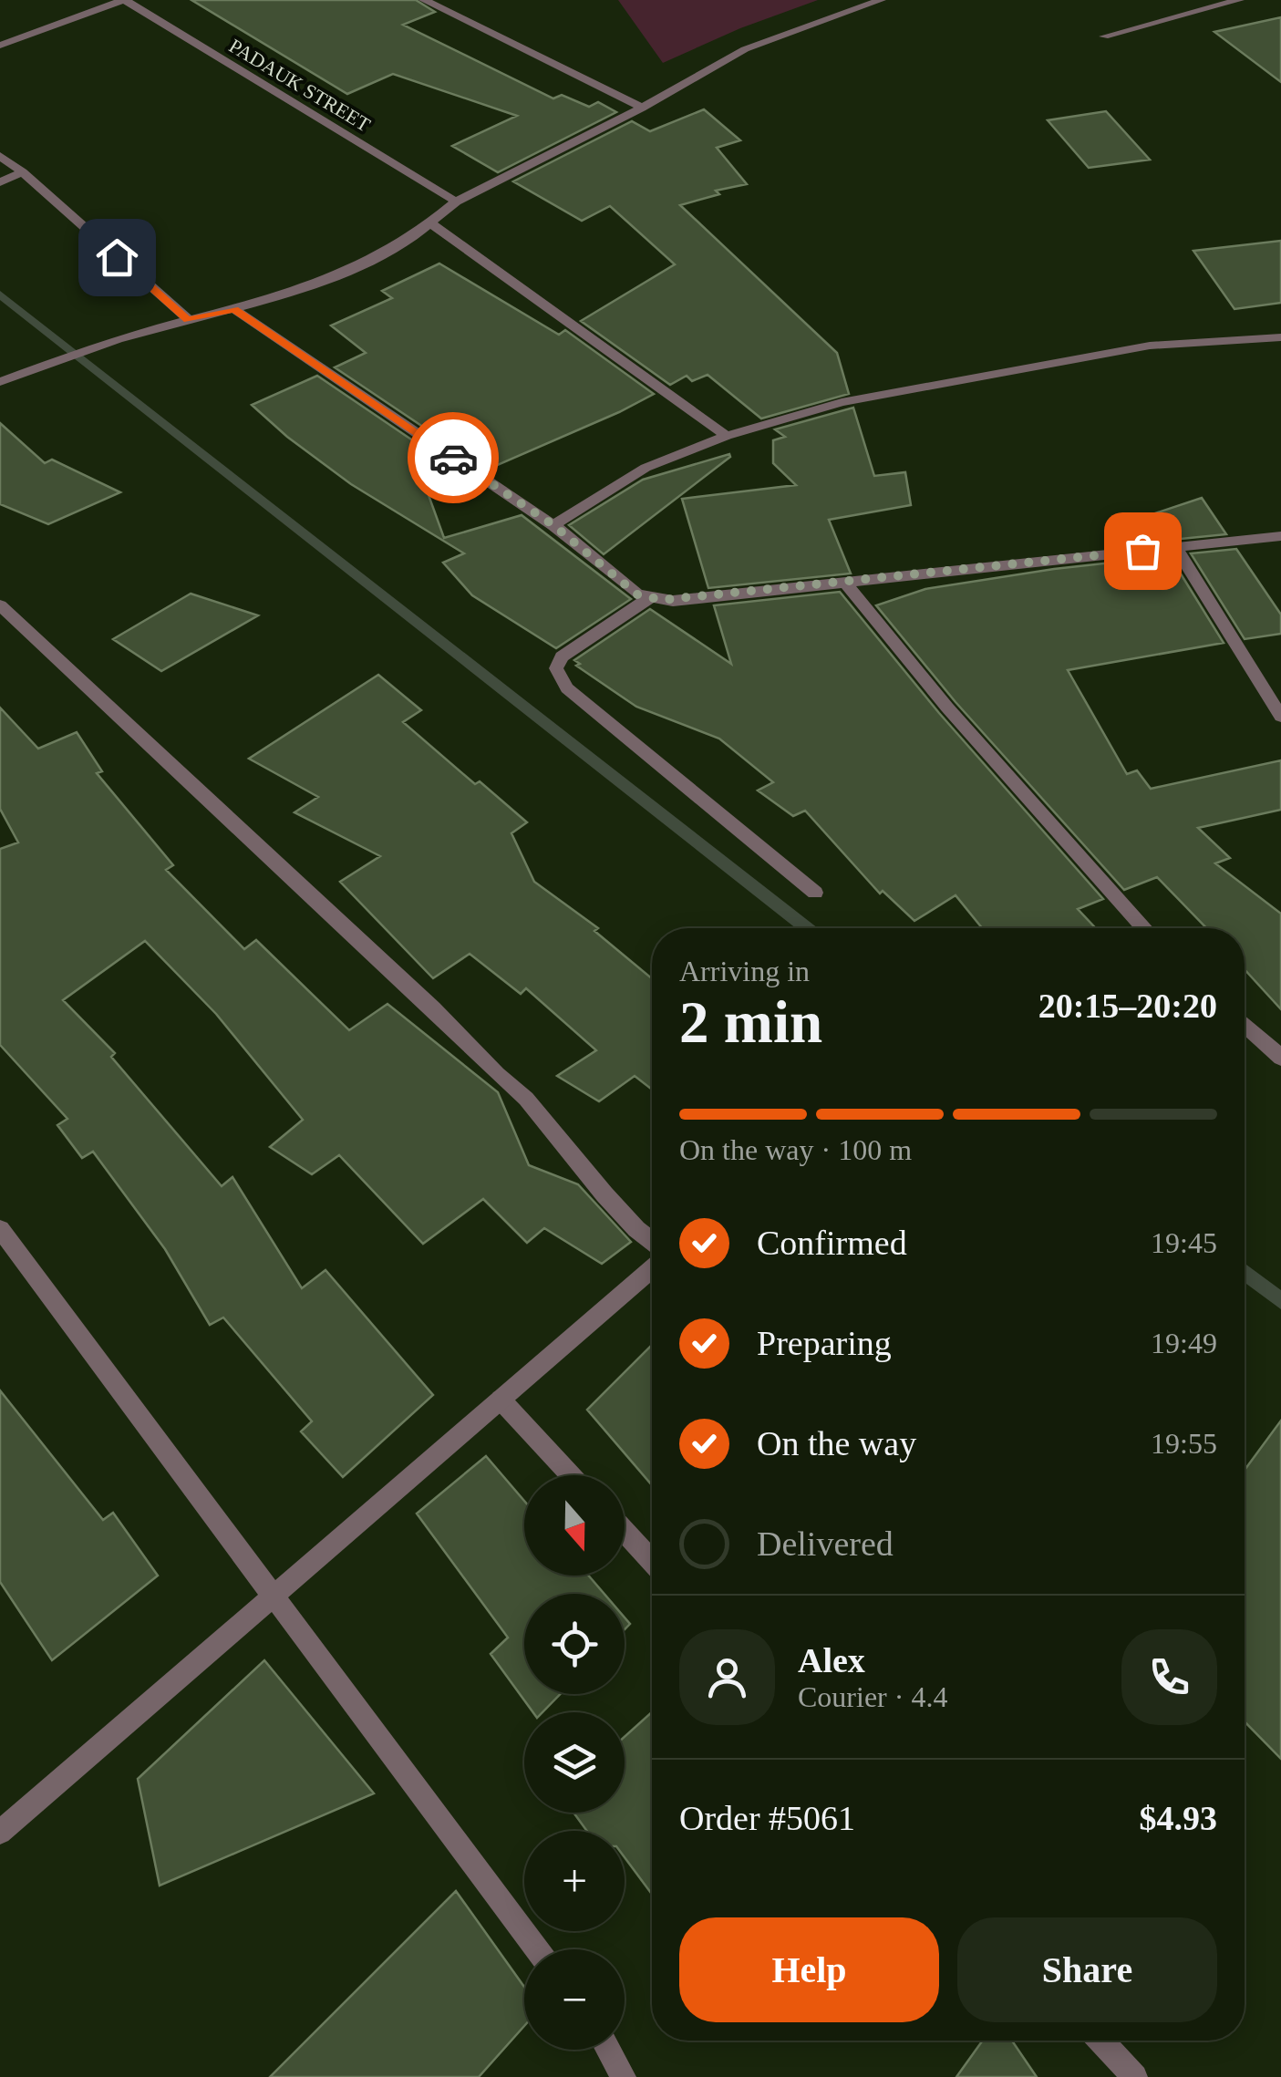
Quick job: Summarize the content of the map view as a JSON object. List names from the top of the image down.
{
  "streets": {
    "street": ["PADAUK STREET"]
  },
  "north": "bottom",
  "page": {
    "heading": ["2 min", "Arriving in", "20:15–20:20"],
    "panel": [
      "Alex",
      "Courier · 4.4",
      "Order #5061",
      "$4.93"
    ],
    "bar": "On the way · 100 m",
    "list": [
      ["Confirmed", "19:45"],
      ["Preparing", "19:49"],
      ["On the way", "19:55"],
      "Delivered"
    ],
    "map_buttons": ["+", "−"],
    "buttons": ["Help", "Share"]
  }
}
